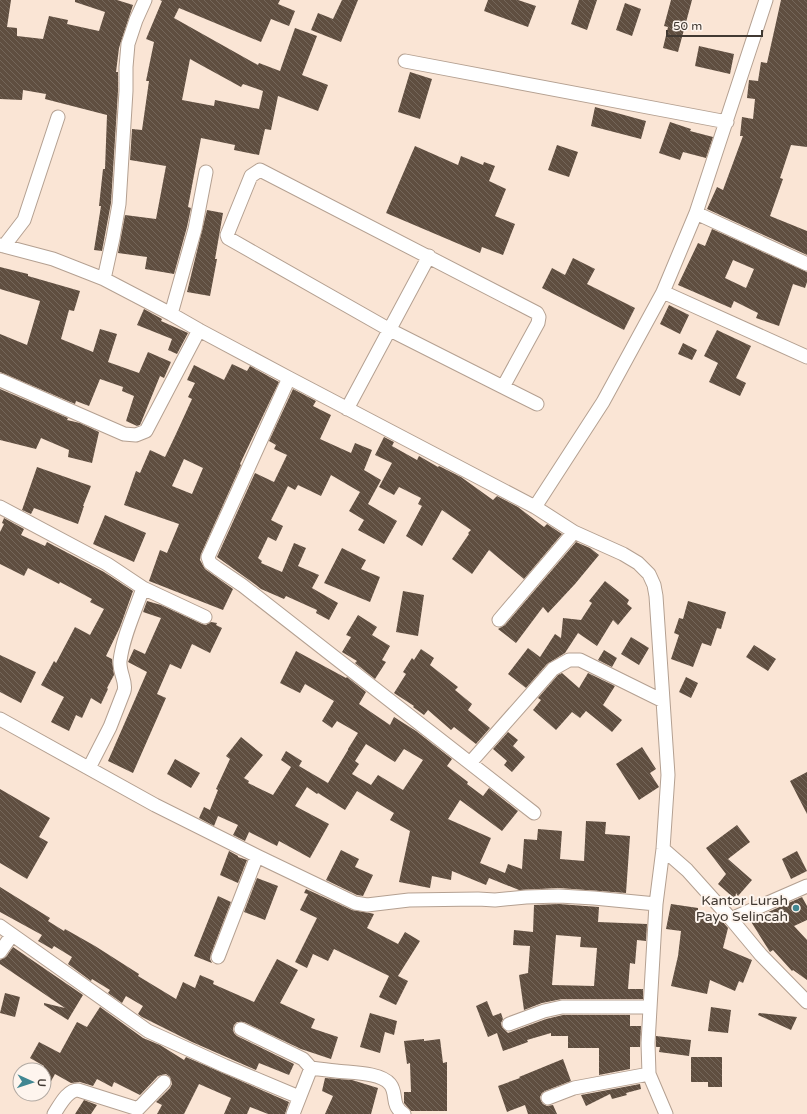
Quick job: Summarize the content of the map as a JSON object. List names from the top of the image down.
{
  "places": ["Kantor Lurah Payo Selincah"],
  "scale_bar": "50 m",
  "north": "right"
}
